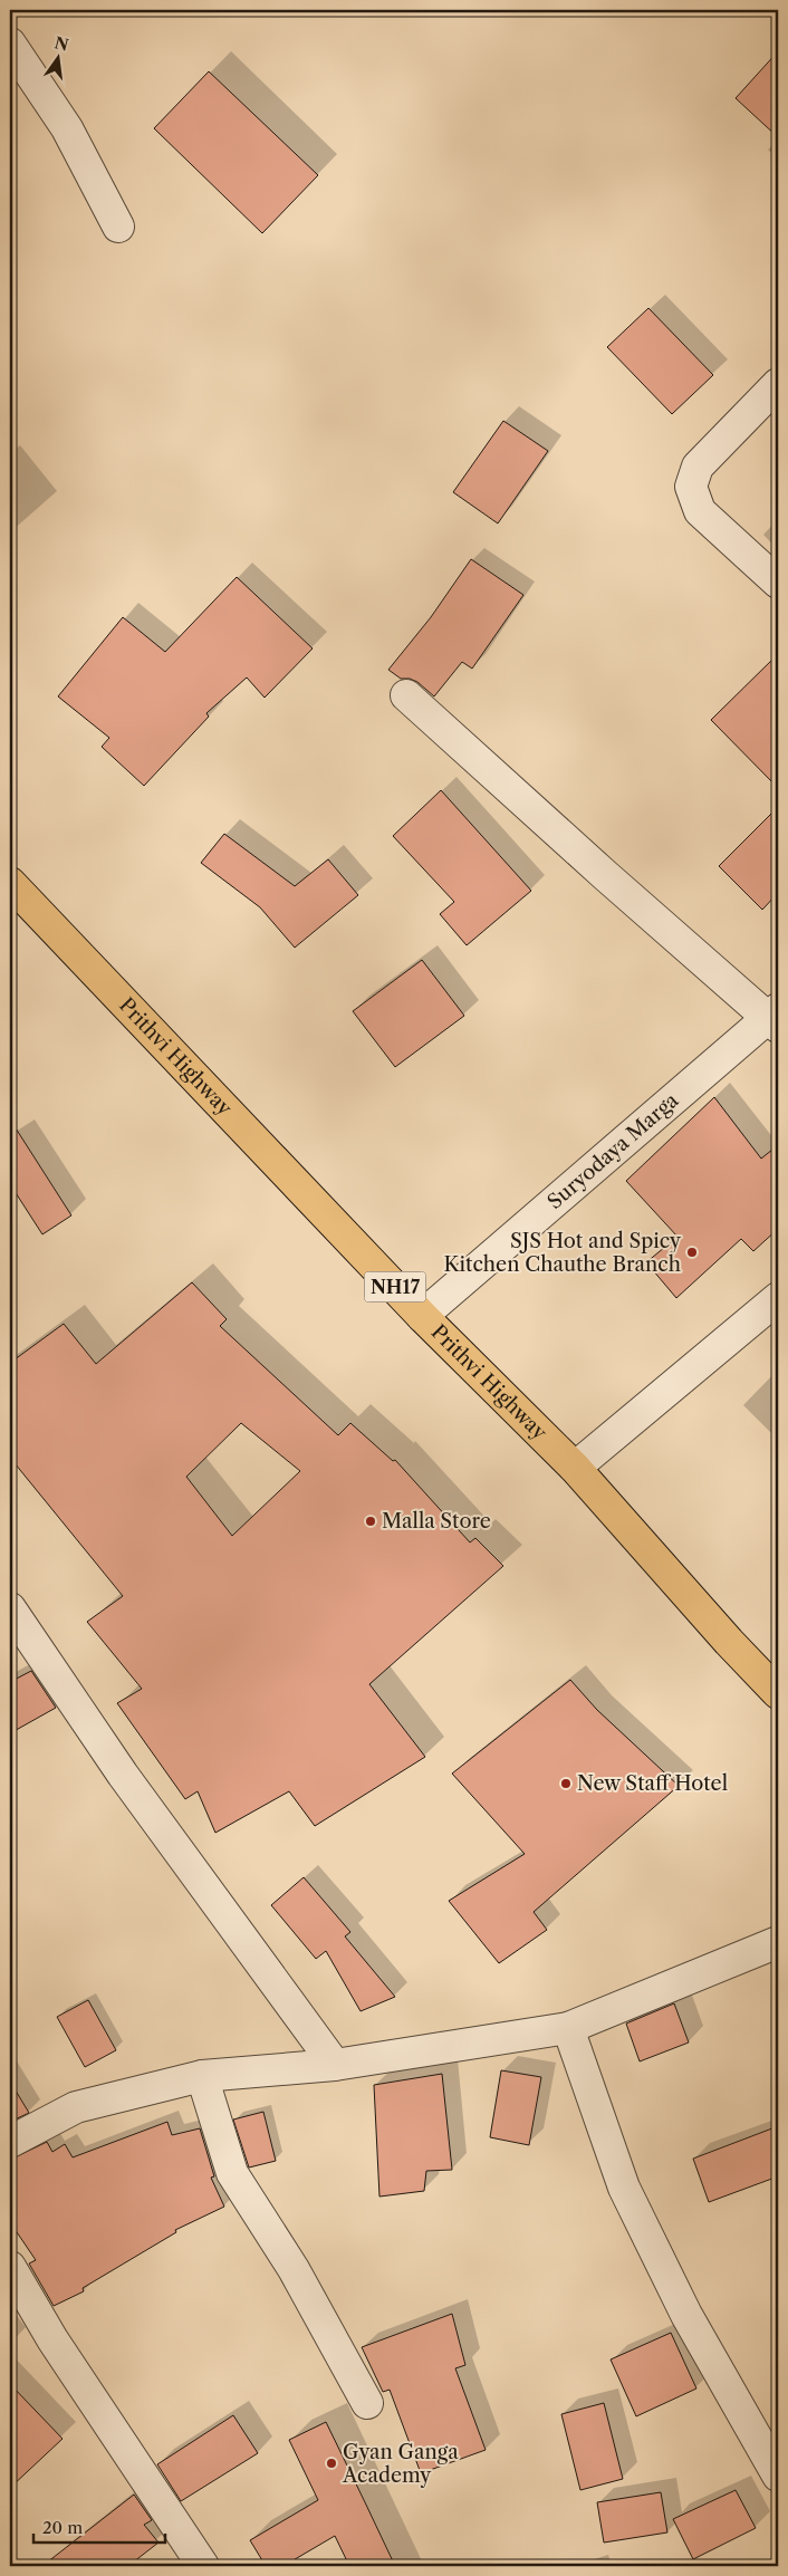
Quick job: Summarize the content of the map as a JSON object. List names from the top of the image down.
{
  "streets": {
    "highway": ["Prithvi Highway", "NH17"],
    "street": ["Suryodaya Marga"]
  },
  "crossings": [
    ["Prithvi Highway", "Suryodaya Marga"]
  ],
  "places": [
    "SJS Hot and Spicy Kitchen Chauthe Branch",
    "Malla Store",
    "New Staff Hotel",
    "Gyan Ganga Academy"
  ],
  "scale_bar": "20 m",
  "north": "top"
}
